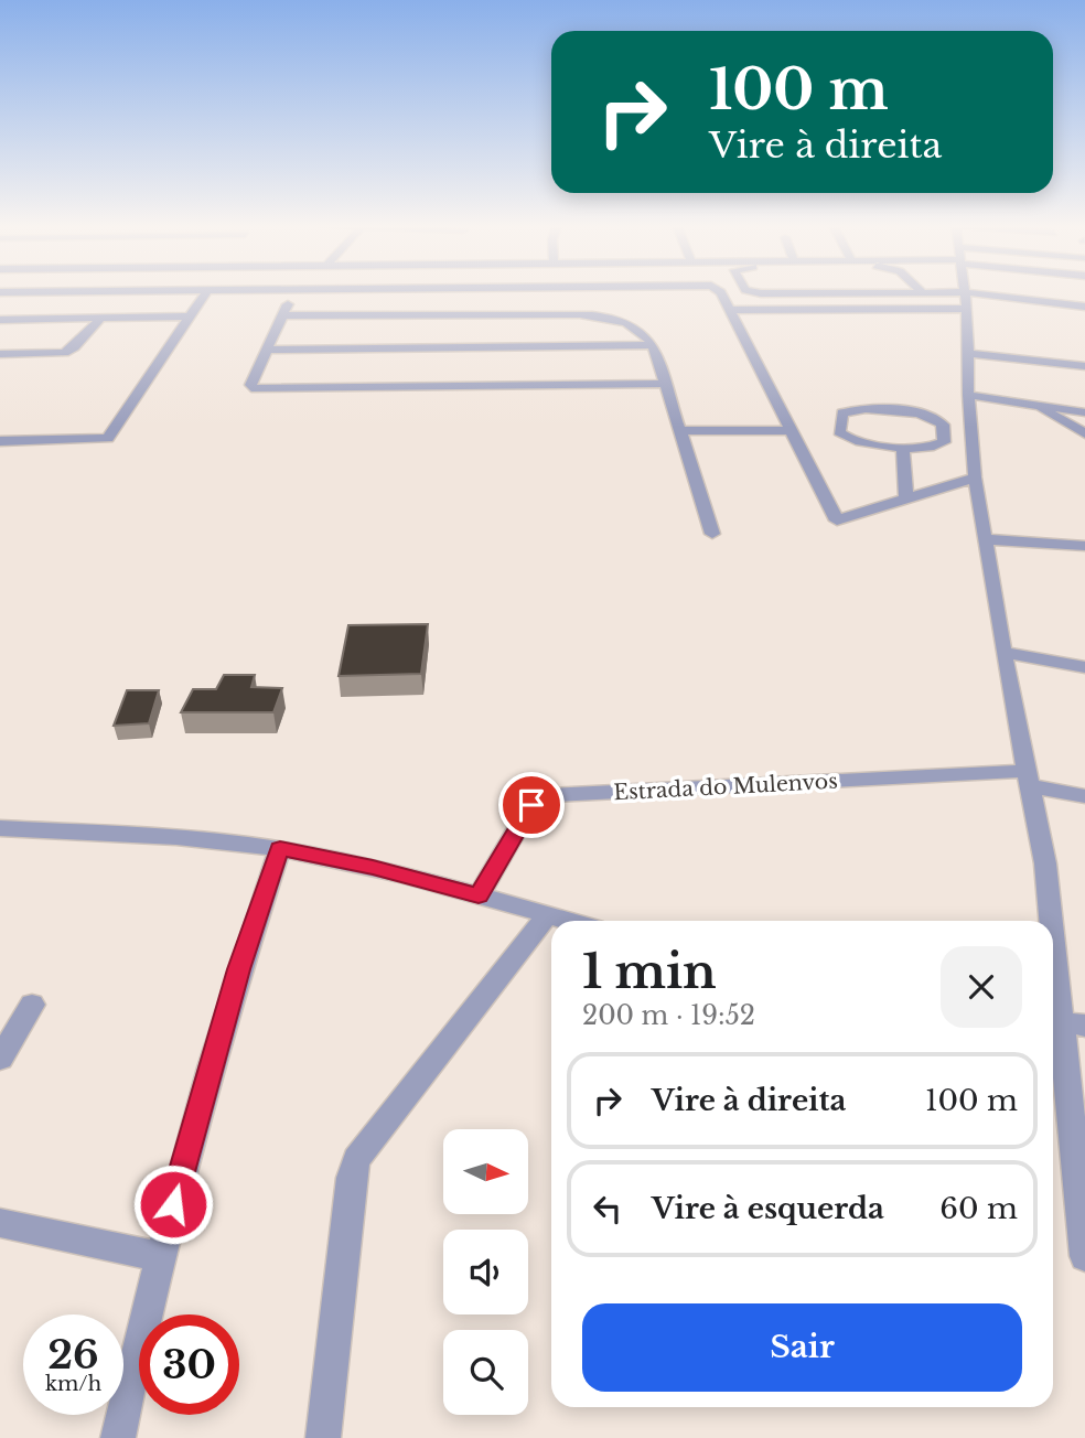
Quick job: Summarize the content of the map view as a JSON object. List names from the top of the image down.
{
  "streets": {
    "street": ["Estrada do Mulenvos"]
  },
  "north": "right",
  "page": {
    "turn": ["100 m", "Vire à direita"],
    "heading": ["1 min", "200 m · 19:52"],
    "list": [
      {
        "name": "Vire à direita",
        "value": "100 m"
      },
      {
        "name": "Vire à esquerda",
        "value": "60 m"
      }
    ],
    "buttons": "Sair",
    "speed": "26 km/h",
    "limit": "30"
  }
}
